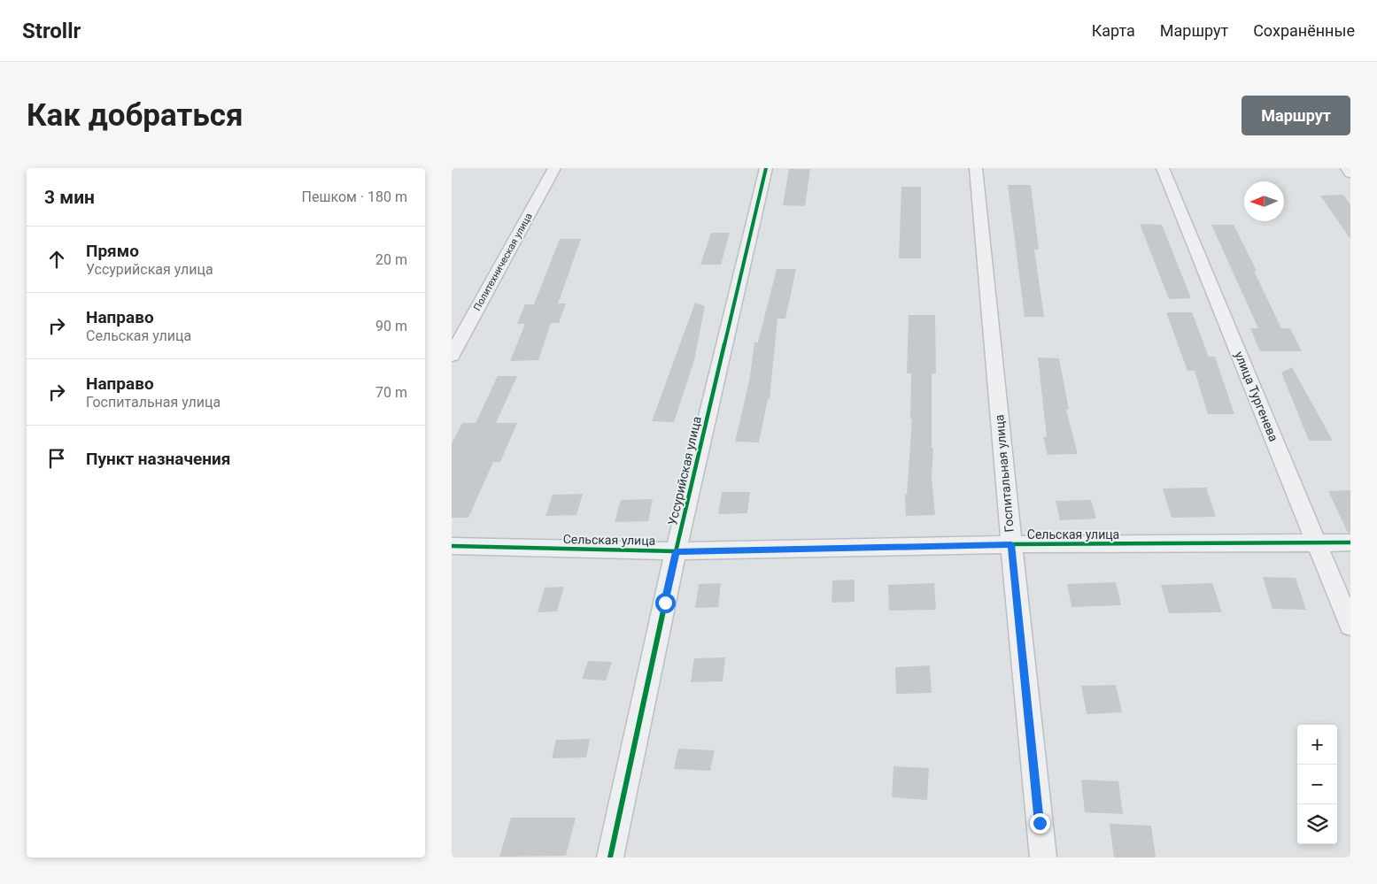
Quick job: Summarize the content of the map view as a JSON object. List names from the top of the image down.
{
  "streets": {
    "street": [
      "Политехническая улица",
      "улица Тургенева",
      "Уссурийская улица",
      "Госпитальная улица",
      "Сельская улица"
    ]
  },
  "crossings": [
    ["улица Тургенева", "Сельская улица"],
    ["Уссурийская улица", "Сельская улица"],
    ["Госпитальная улица", "Сельская улица"]
  ],
  "north": "left",
  "page": {
    "header": "Strollr",
    "nav": ["Карта", "Маршрут", "Сохранённые"],
    "buttons": "Маршрут",
    "title": "Как добраться",
    "heading": ["3 мин", "Пешком · 180 m"],
    "list": [
      ["Прямо", "Уссурийская улица", "20 m"],
      ["Направо", "Сельская улица", "90 m"],
      ["Направо", "Госпитальная улица", "70 m"],
      "Пункт назначения"
    ],
    "map_buttons": ["+", "−"]
  }
}
